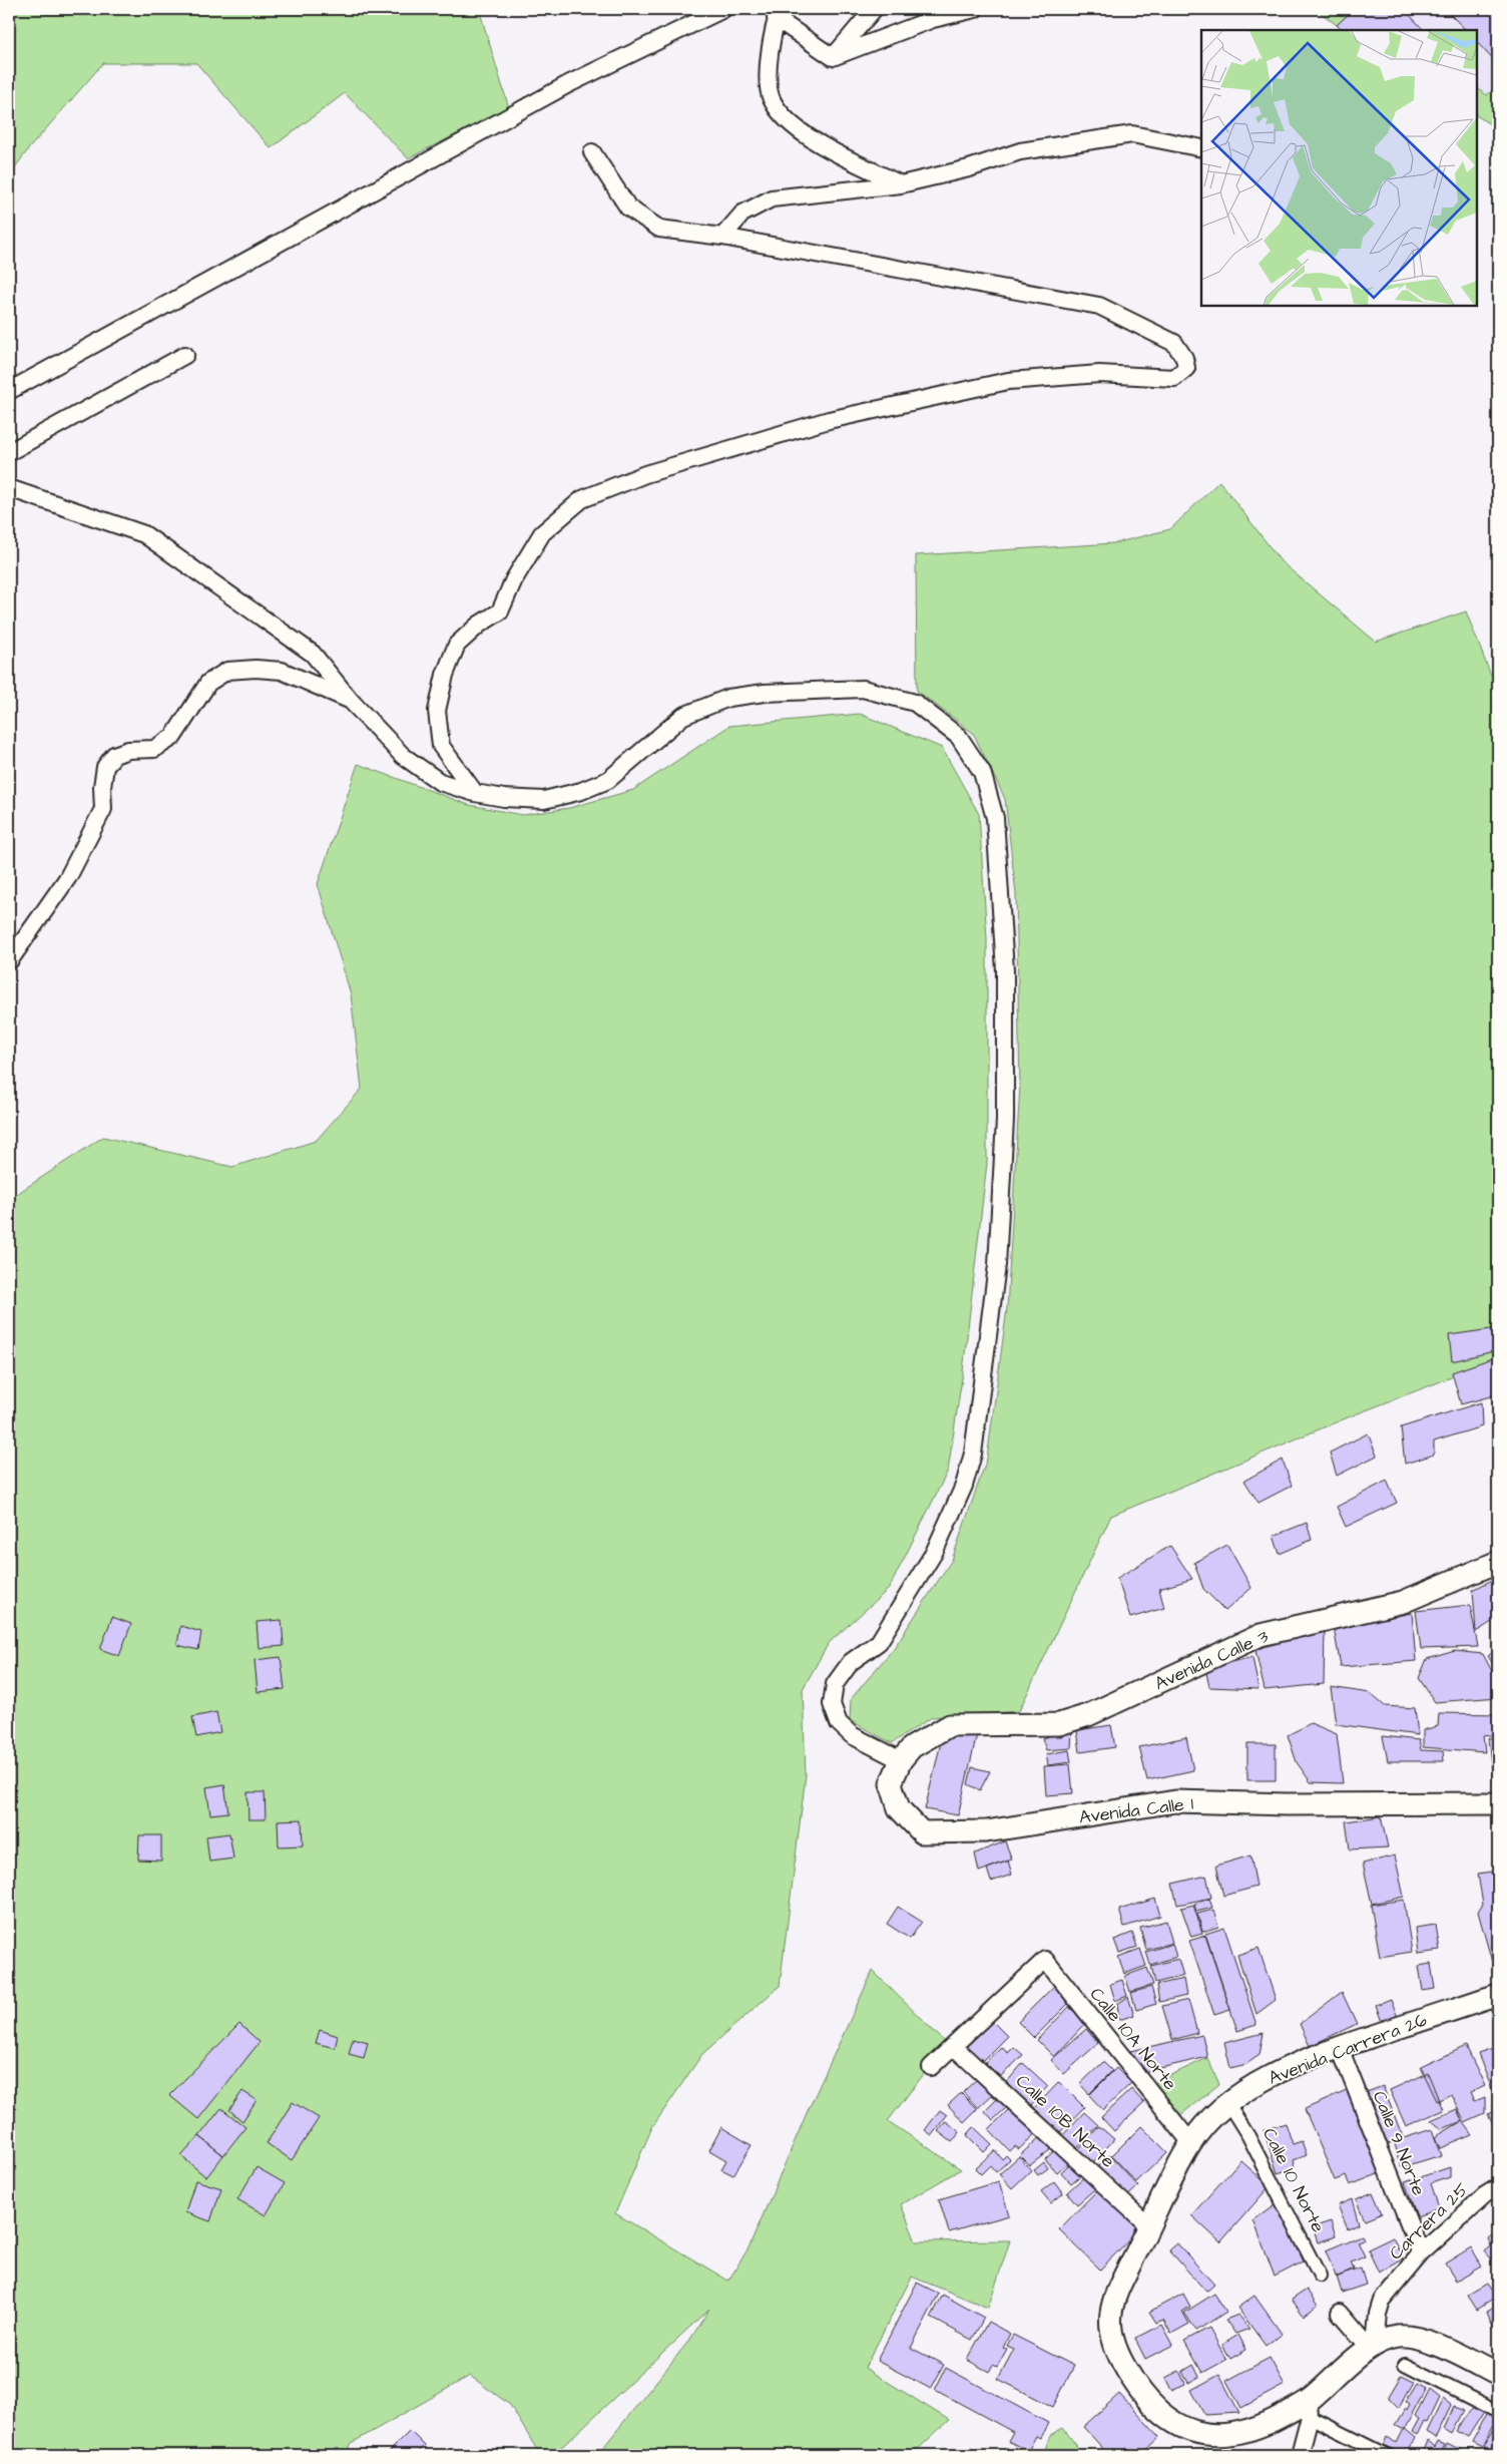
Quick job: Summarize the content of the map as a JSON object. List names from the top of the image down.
{
  "streets": {
    "street": [
      "Avenida Calle 3",
      "Avenida Calle 1",
      "Calle 10A Norte",
      "Avenida Carrera 26",
      "Calle 10B Norte",
      "Calle 9 Norte",
      "Calle 10 Norte",
      "Carrera 25"
    ]
  },
  "crossings": [
    ["Avenida Calle 3", "Avenida Calle 1"],
    ["Calle 10A Norte", "Avenida Carrera 26"],
    ["Calle 10A Norte", "Calle 10B Norte"],
    ["Avenida Carrera 26", "Calle 10B Norte"],
    ["Avenida Carrera 26", "Calle 9 Norte"],
    ["Avenida Carrera 26", "Calle 10 Norte"],
    ["Avenida Carrera 26", "Carrera 25"],
    ["Calle 9 Norte", "Carrera 25"]
  ]
}
